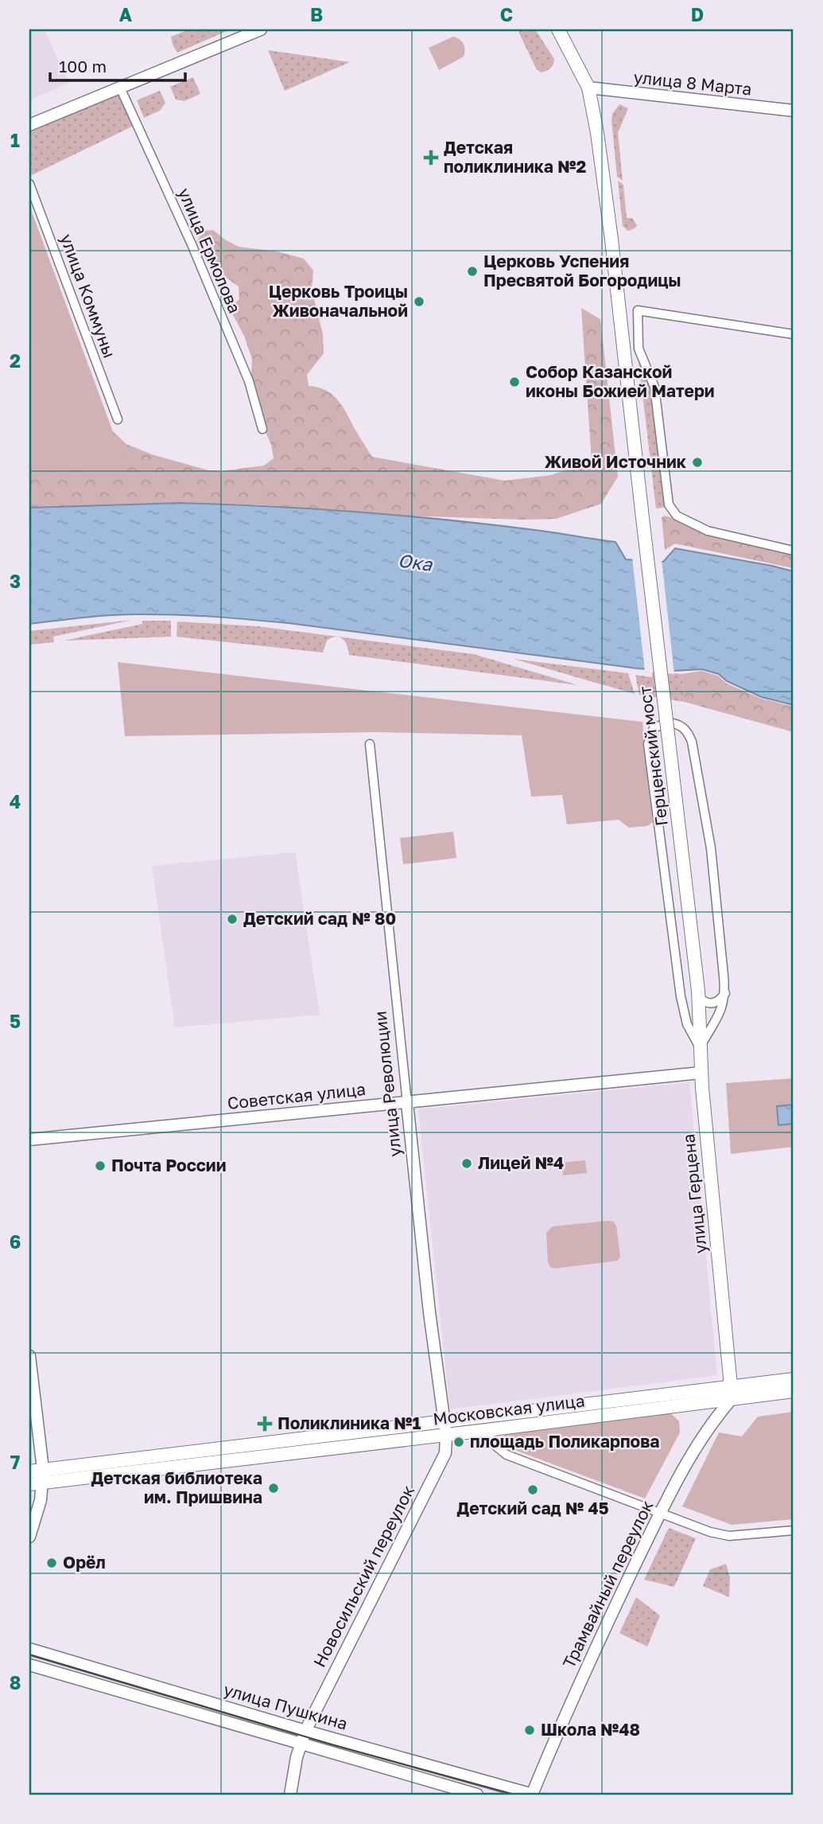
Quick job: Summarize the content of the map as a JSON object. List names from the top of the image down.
{
  "streets": {
    "main road": ["Герценский мост", "улица Герцена", "Московская улица"],
    "street": [
      "улица 8 Марта",
      "улица Ермолова",
      "улица Коммуны",
      "улица Революции",
      "Советская улица",
      "Новосильский переулок",
      "Трамвайный переулок",
      "улица Пушкина"
    ]
  },
  "crossings": [
    ["улица 8 Марта", "Герценский мост"],
    ["Герценский мост", "улица Герцена"],
    ["улица Революции", "Советская улица"],
    ["улица Революции", "Московская улица"],
    ["улица Революции", "Новосильский переулок"],
    ["Советская улица", "улица Герцена"],
    ["улица Герцена", "Московская улица"],
    ["улица Герцена", "Трамвайный переулок"],
    ["Московская улица", "Новосильский переулок"],
    ["Московская улица", "Трамвайный переулок"],
    ["Новосильский переулок", "улица Пушкина"],
    ["Трамвайный переулок", "улица Пушкина"]
  ],
  "water": ["Ока"],
  "places": {
    "health": ["Детская поликлиника №2", "Поликлиника №1"],
    "other": [
      "Церковь Успения Пресвятой Богородицы",
      "Церковь Троицы Живоначальной",
      "Собор Казанской иконы Божией Матери",
      "Живой Источник",
      "Детский сад № 80",
      "Лицей №4",
      "Почта России",
      "площадь Поликарпова",
      "Детская библиотека им. Пришвина",
      "Детский сад № 45",
      "Орёл",
      "Школа №48"
    ]
  },
  "scale_bar": "100 m",
  "grid": {
    "columns": [
      "A",
      "B",
      "C",
      "D"
    ],
    "rows": [
      "1",
      "2",
      "3",
      "4",
      "5",
      "6",
      "7",
      "8"
    ]
  }
}
